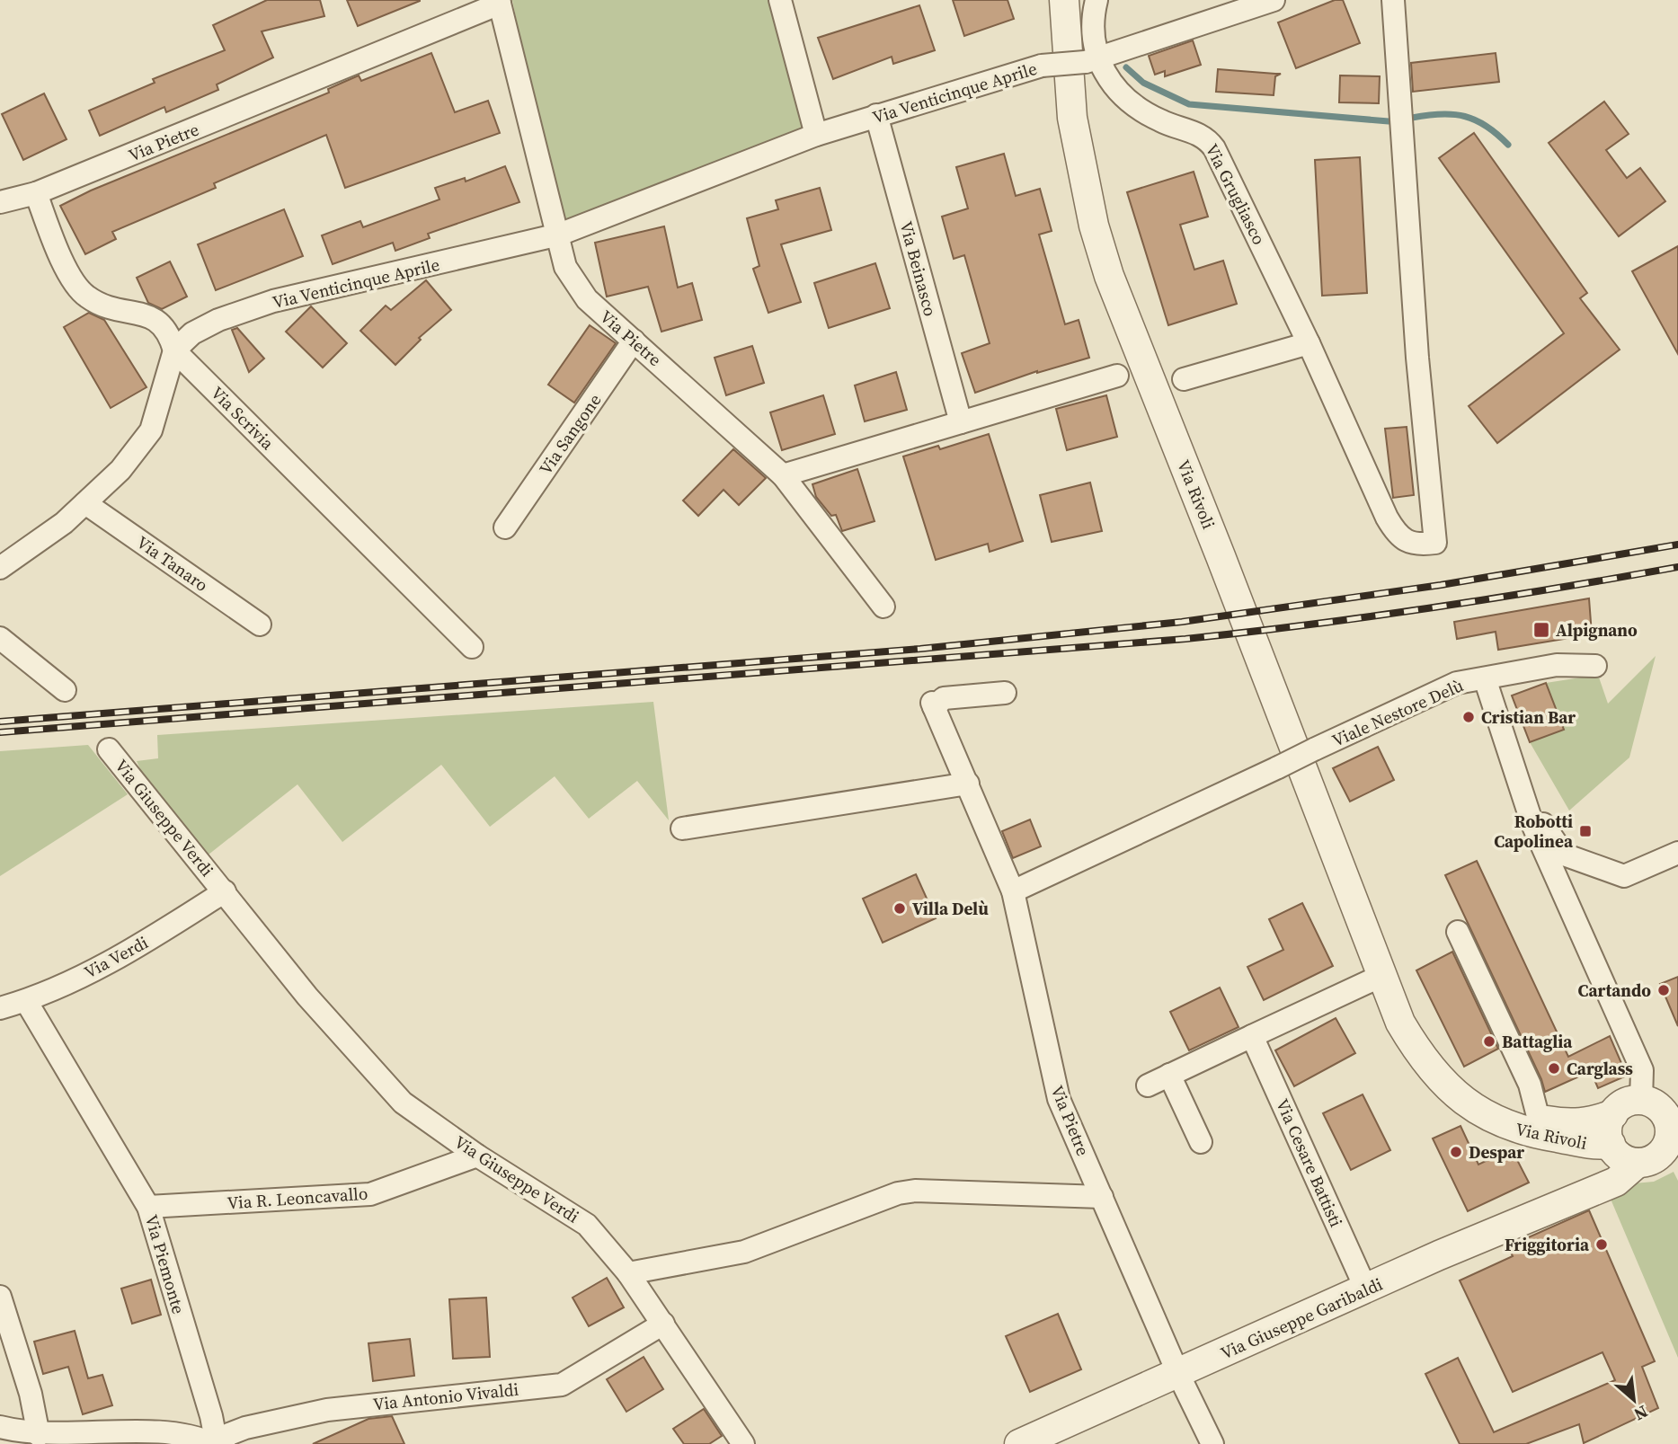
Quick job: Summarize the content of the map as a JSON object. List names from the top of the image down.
{
  "streets": {
    "street": [
      "Via Venticinque Aprile",
      "Via Pietre",
      "Via Grugliasco",
      "Via Beinasco",
      "Via Scrivia",
      "Via Sangone",
      "Via Rivoli",
      "Via Tanaro",
      "Viale Nestore Delù",
      "Via Giuseppe Verdi",
      "Via Verdi",
      "Via Cesare Battisti",
      "Via R. Leoncavallo",
      "Via Piemonte",
      "Via Giuseppe Garibaldi",
      "Via Antonio Vivaldi"
    ]
  },
  "crossings": [
    ["Via Venticinque Aprile", "Via Pietre"],
    ["Via Venticinque Aprile", "Via Grugliasco"],
    ["Via Venticinque Aprile", "Via Beinasco"],
    ["Via Venticinque Aprile", "Via Scrivia"],
    ["Via Pietre", "Via Scrivia"],
    ["Via Pietre", "Via Sangone"],
    ["Via Pietre", "Viale Nestore Delù"],
    ["Via Pietre", "Via Giuseppe Garibaldi"],
    ["Via Rivoli", "Via Giuseppe Garibaldi"],
    ["Via Giuseppe Verdi", "Via Verdi"],
    ["Via Giuseppe Verdi", "Via R. Leoncavallo"],
    ["Via Giuseppe Verdi", "Via Antonio Vivaldi"],
    ["Via Verdi", "Via Piemonte"],
    ["Via Cesare Battisti", "Via Giuseppe Garibaldi"],
    ["Via R. Leoncavallo", "Via Piemonte"],
    ["Via Piemonte", "Via Antonio Vivaldi"]
  ],
  "places": {
    "transit": ["Alpignano", "Robotti Capolinea"],
    "other": [
      "Cristian Bar",
      "Villa Delù",
      "Cartando",
      "Battaglia",
      "Carglass",
      "Despar",
      "Friggitoria"
    ]
  },
  "north": "bottom right"
}
